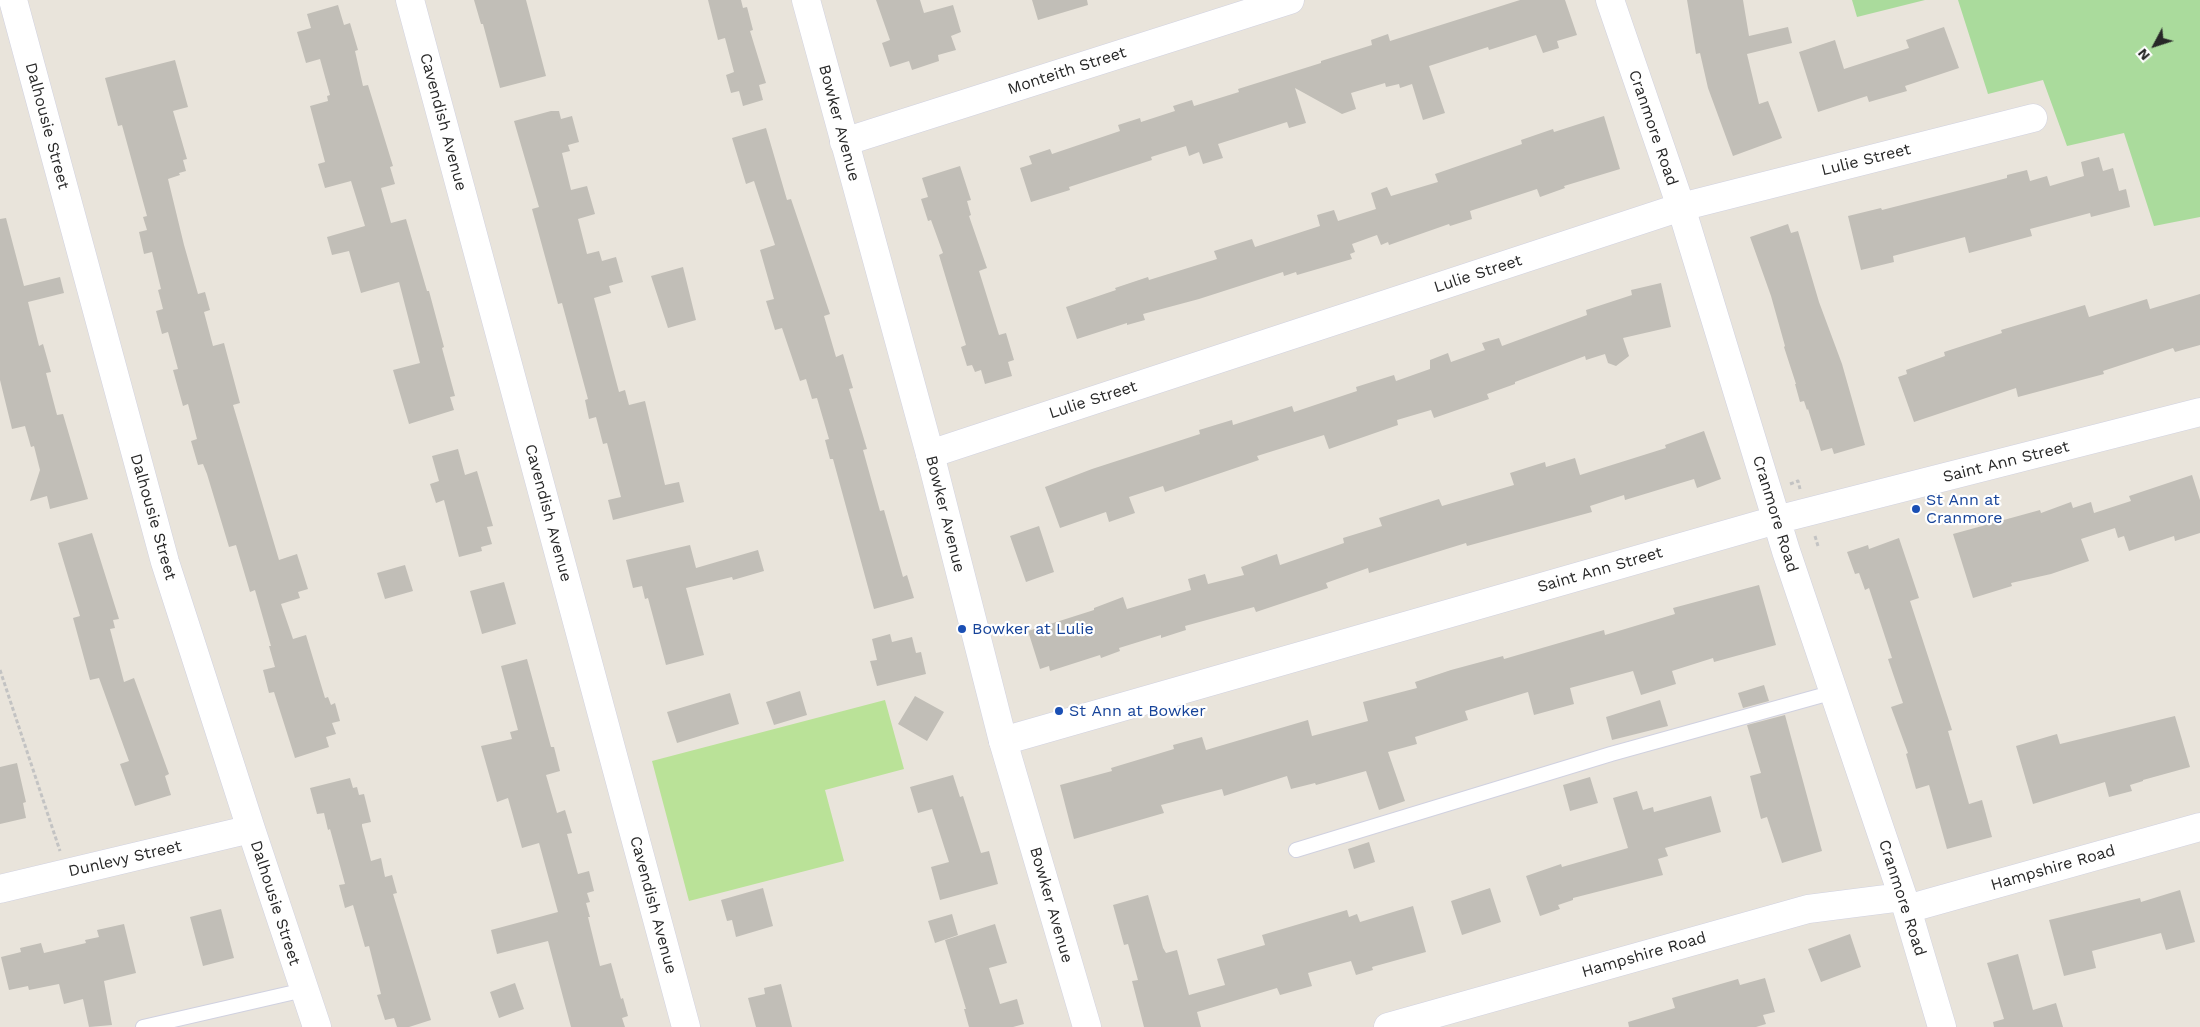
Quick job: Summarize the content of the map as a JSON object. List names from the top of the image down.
{
  "streets": {
    "street": [
      "Monteith Street",
      "Cavendish Avenue",
      "Bowker Avenue",
      "Dalhousie Street",
      "Cranmore Road",
      "Lulie Street",
      "Saint Ann Street",
      "Dunlevy Street",
      "Hampshire Road"
    ]
  },
  "crossings": [
    ["Monteith Street", "Bowker Avenue"],
    ["Bowker Avenue", "Lulie Street"],
    ["Bowker Avenue", "Saint Ann Street"],
    ["Dalhousie Street", "Dunlevy Street"],
    ["Cranmore Road", "Lulie Street"],
    ["Cranmore Road", "Saint Ann Street"],
    ["Cranmore Road", "Hampshire Road"]
  ],
  "places": ["St Ann at Cranmore", "Bowker at Lulie", "St Ann at Bowker"],
  "north": "bottom left"
}
